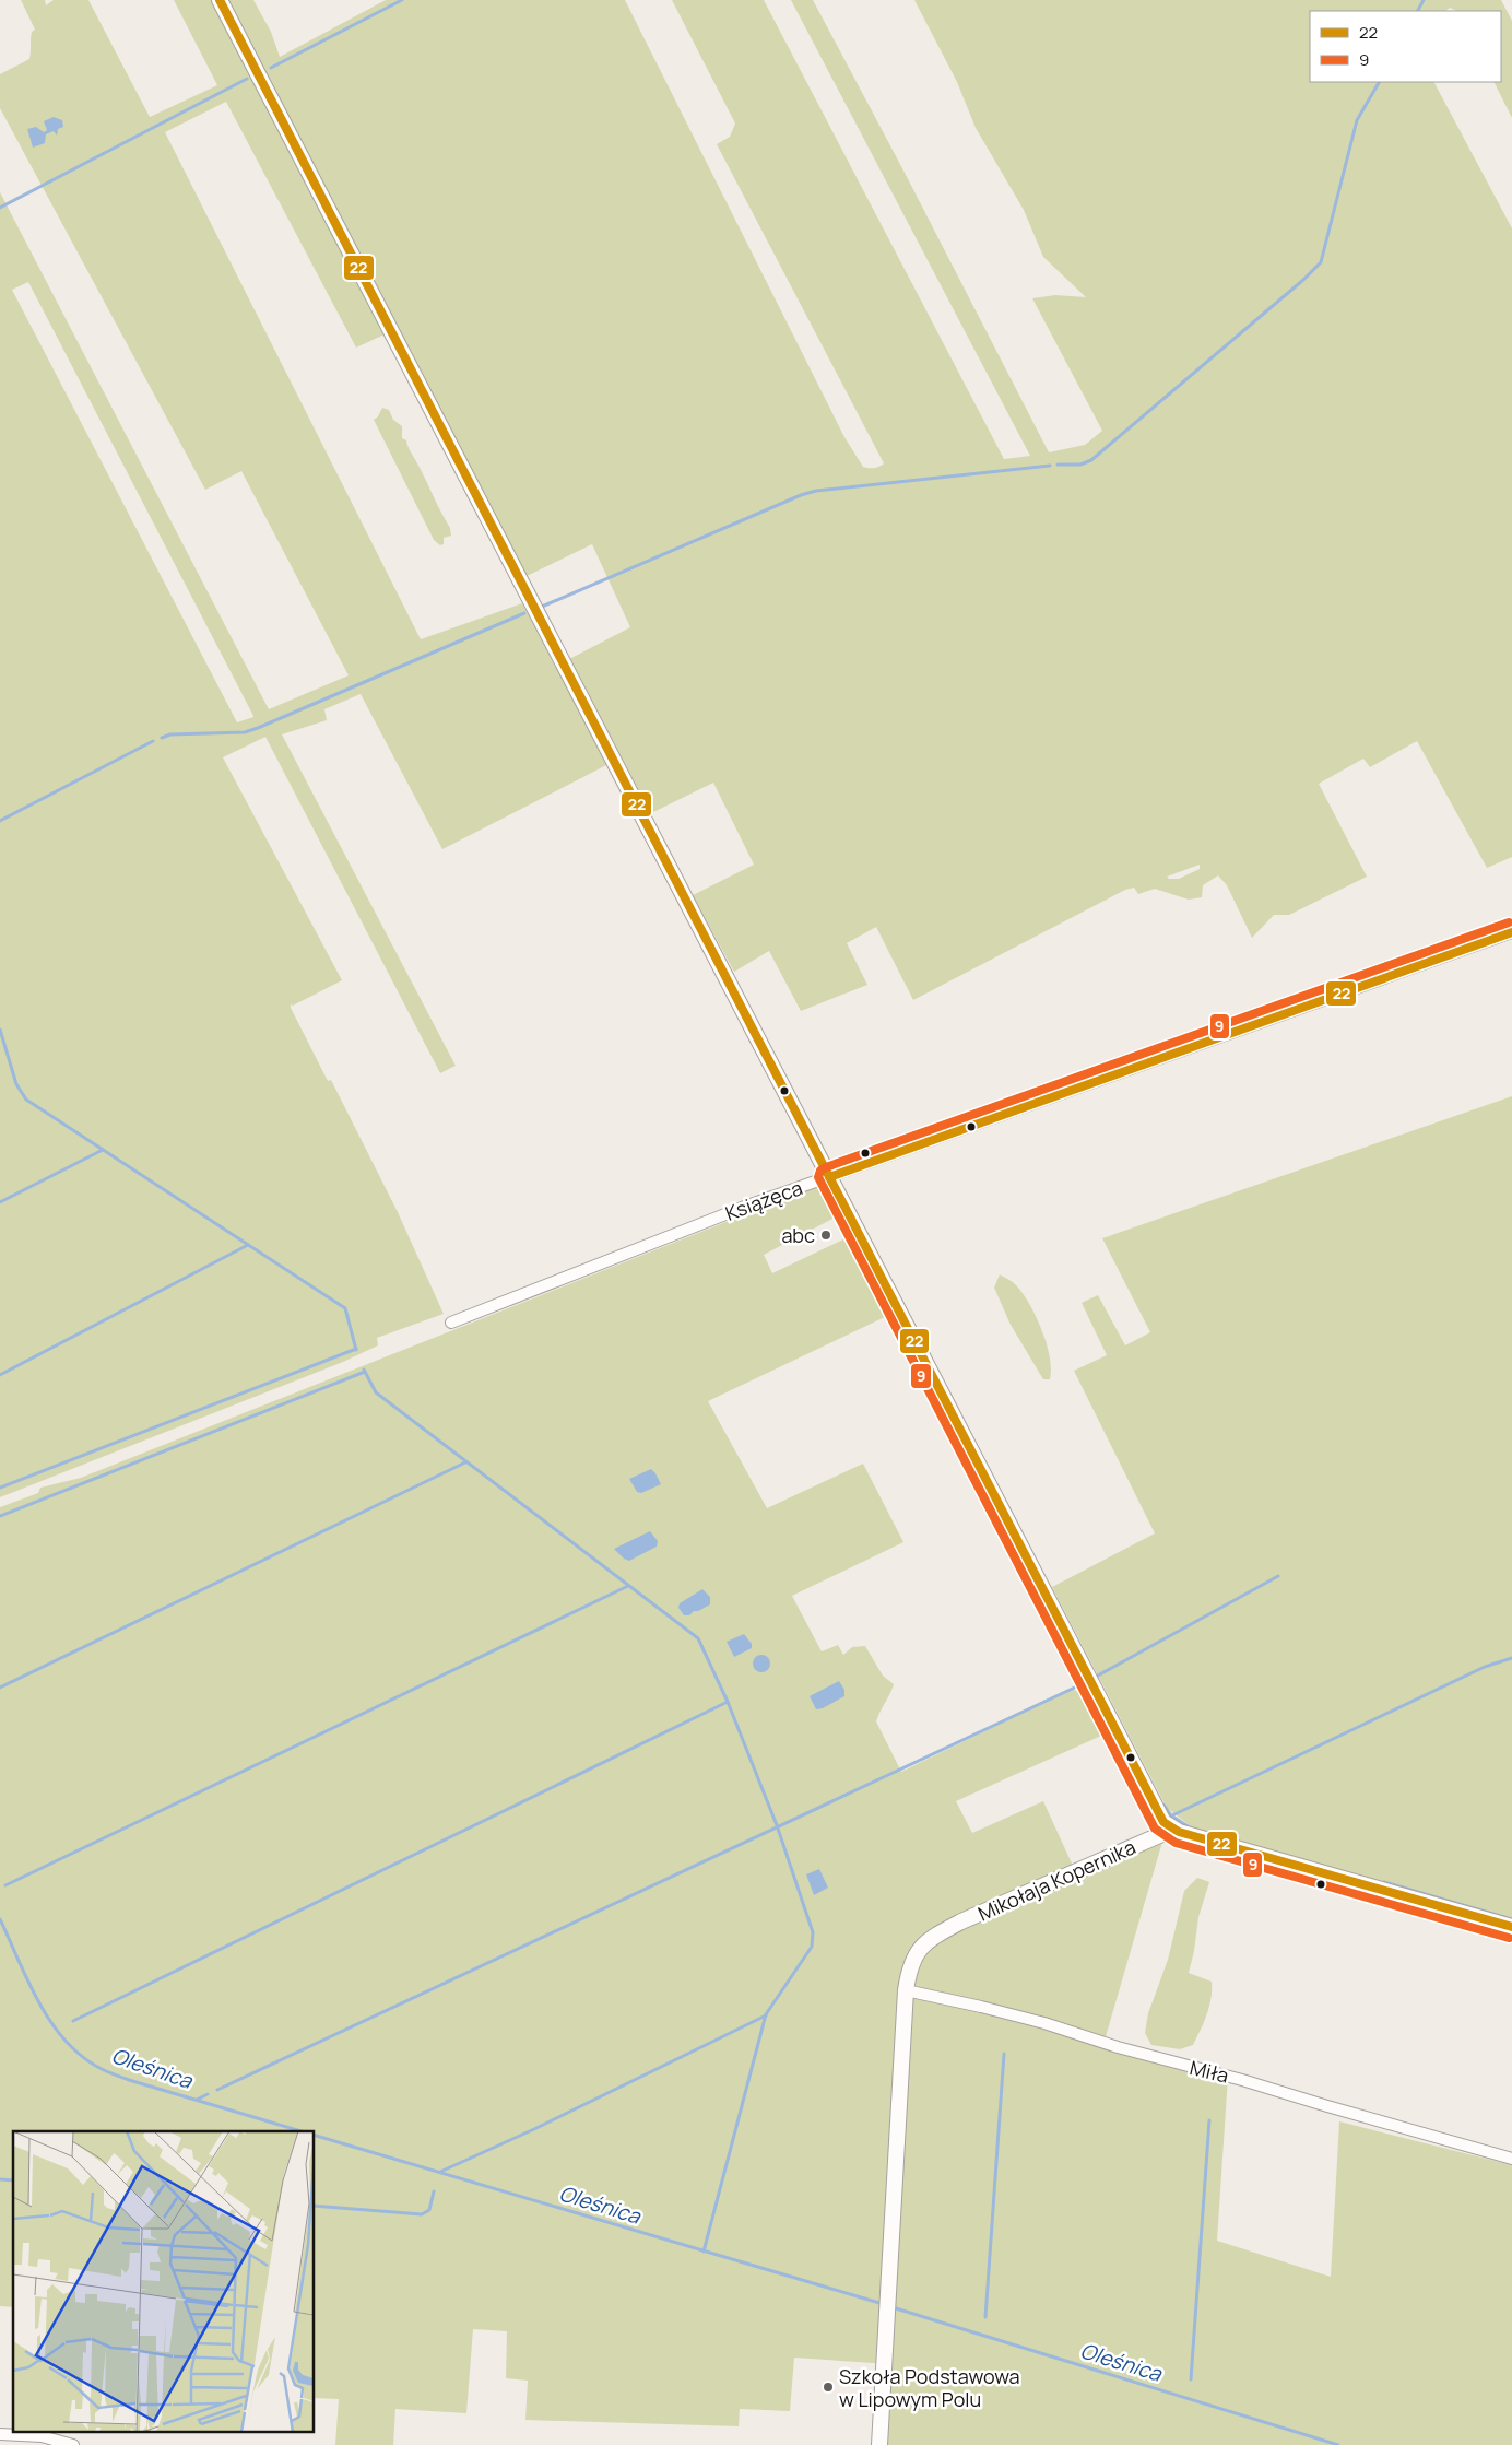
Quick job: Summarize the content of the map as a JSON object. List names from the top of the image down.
{
  "streets": {
    "street": ["Książęca", "Mikołaja Kopernika", "Miła"]
  },
  "crossings": [
    ["Mikołaja Kopernika", "Miła"]
  ],
  "water": ["Oleśnica"],
  "places": ["abc", "Szkoła Podstawowa w Lipowym Polu"],
  "lines": ["transit line 22", "transit line 9"],
  "legend": ["22", "9"]
}
